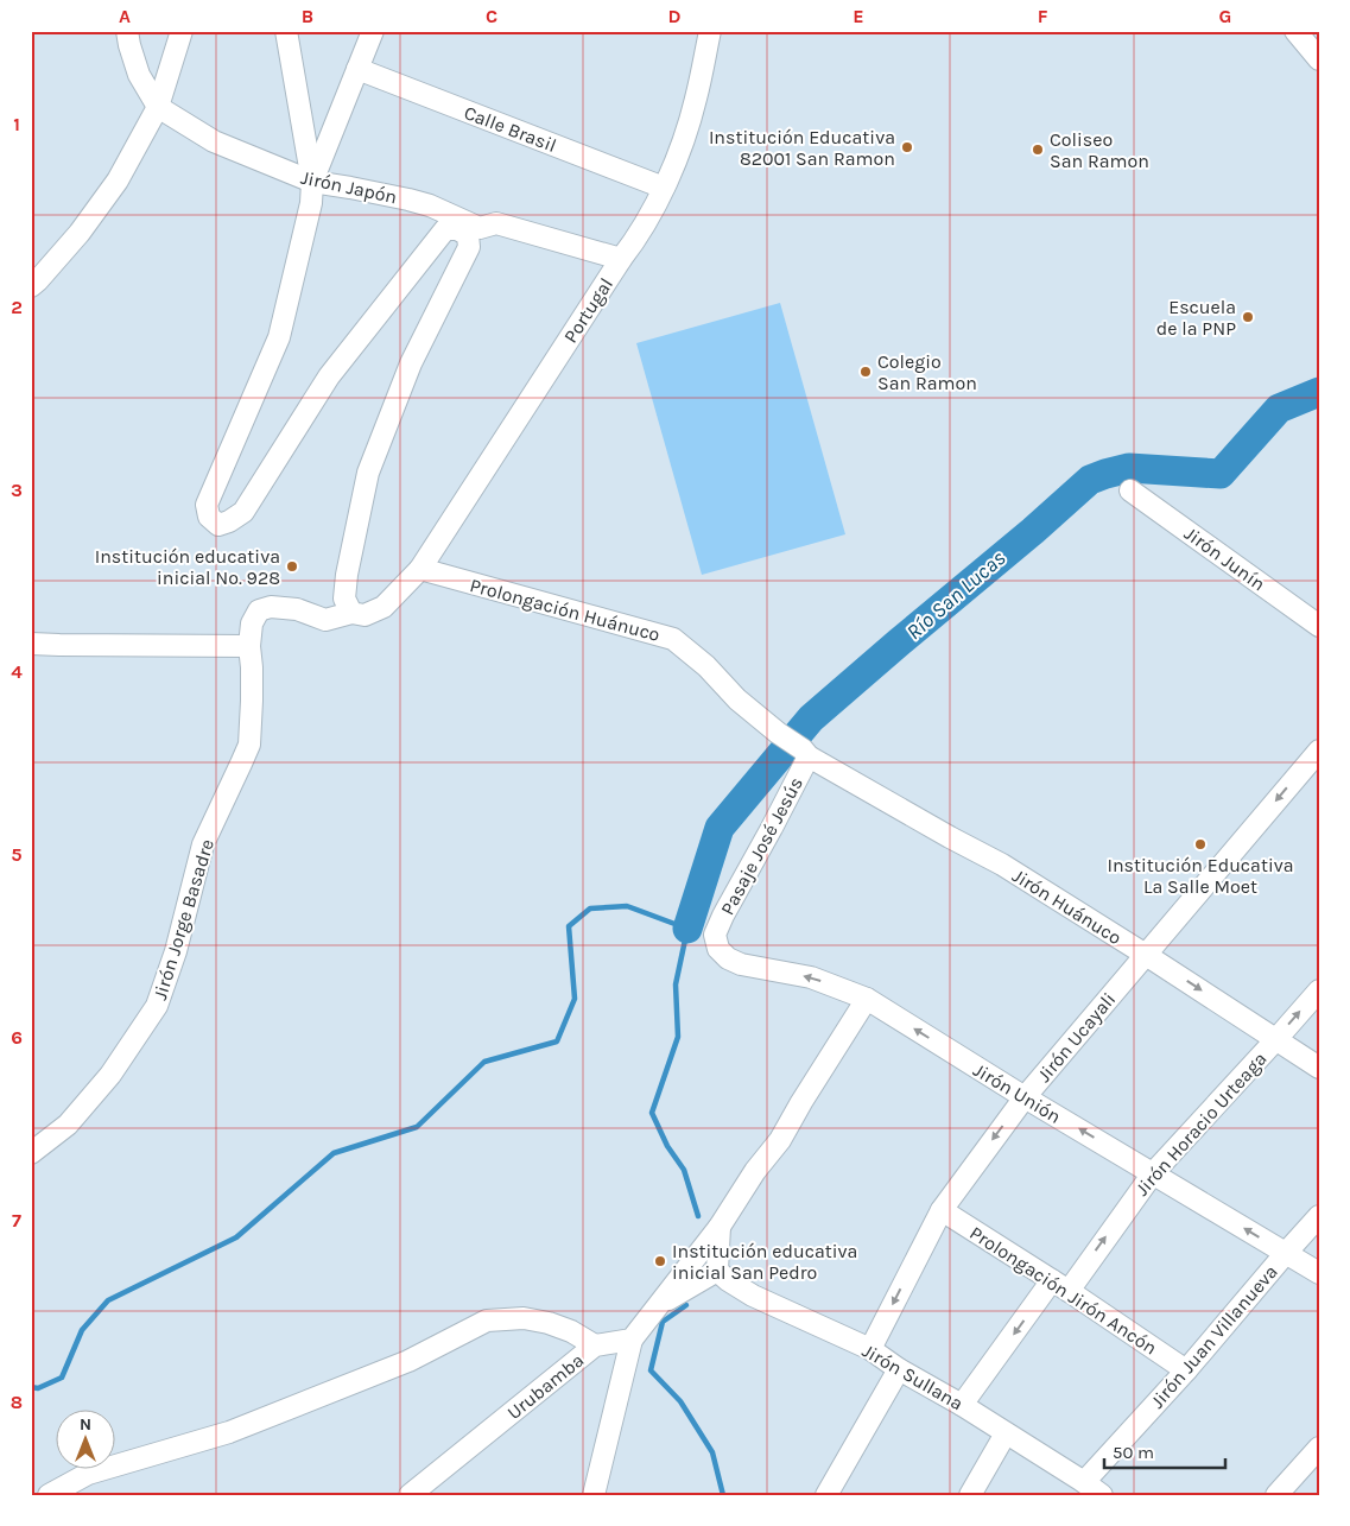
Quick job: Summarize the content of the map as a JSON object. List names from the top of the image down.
{
  "streets": {
    "street": [
      "Calle Brasil",
      "Jirón Japón",
      "Portugal",
      "Jirón Junín",
      "Prolongación Huánuco",
      "Pasaje José Jesús",
      "Jirón Huánuco",
      "Jirón Jorge Basadre",
      "Jirón Ucayali",
      "Jirón Unión",
      "Jirón Horacio Urteaga",
      "Prolongación Jirón Ancón",
      "Jirón Juan Villanueva",
      "Jirón Sullana",
      "Urubamba"
    ]
  },
  "crossings": [
    ["Calle Brasil", "Portugal"],
    ["Jirón Japón", "Portugal"],
    ["Portugal", "Prolongación Huánuco"],
    ["Portugal", "Jirón Jorge Basadre"],
    ["Prolongación Huánuco", "Pasaje José Jesús"],
    ["Prolongación Huánuco", "Jirón Huánuco"],
    ["Pasaje José Jesús", "Jirón Huánuco"],
    ["Pasaje José Jesús", "Jirón Unión"],
    ["Jirón Huánuco", "Jirón Ucayali"],
    ["Jirón Huánuco", "Jirón Horacio Urteaga"],
    ["Jirón Ucayali", "Jirón Unión"],
    ["Jirón Ucayali", "Prolongación Jirón Ancón"],
    ["Jirón Ucayali", "Jirón Sullana"],
    ["Jirón Unión", "Jirón Horacio Urteaga"],
    ["Jirón Unión", "Jirón Juan Villanueva"],
    ["Jirón Horacio Urteaga", "Prolongación Jirón Ancón"],
    ["Jirón Horacio Urteaga", "Jirón Sullana"],
    ["Prolongación Jirón Ancón", "Jirón Juan Villanueva"],
    ["Jirón Juan Villanueva", "Jirón Sullana"]
  ],
  "one_way": ["Jirón Unión"],
  "water": ["Río San Lucas"],
  "places": [
    "Institución Educativa 82001 San Ramon",
    "Coliseo San Ramon",
    "Escuela de la PNP",
    "Colegio San Ramon",
    "Institución educativa inicial No. 928",
    "Institución Educativa La Salle Moet",
    "Institución educativa inicial San Pedro"
  ],
  "scale_bar": "50 m",
  "north": "top",
  "grid": {
    "columns": [
      "A",
      "B",
      "C",
      "D",
      "E",
      "F",
      "G"
    ],
    "rows": [
      "1",
      "2",
      "3",
      "4",
      "5",
      "6",
      "7",
      "8"
    ]
  }
}
